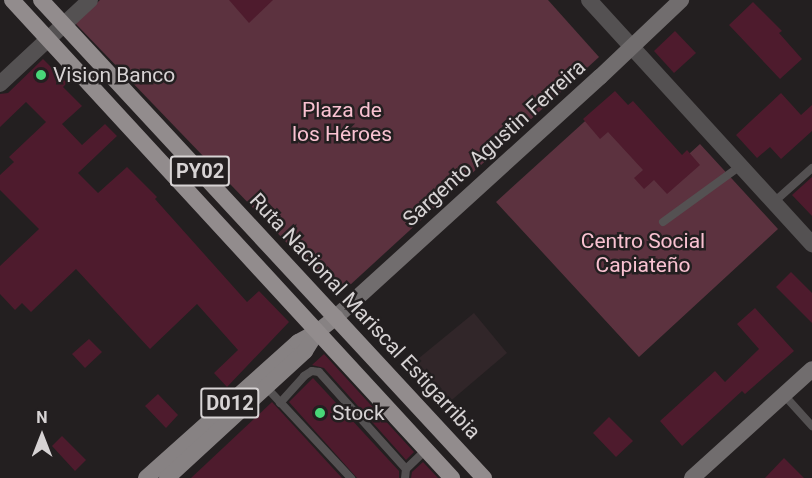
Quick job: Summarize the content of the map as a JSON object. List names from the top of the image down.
{
  "streets": {
    "highway": ["PY02", "Ruta Nacional Mariscal Estigarribia"],
    "main road": ["Sargento Agustin Ferreira", "D012"]
  },
  "crossings": [
    ["Sargento Agustin Ferreira", "Ruta Nacional Mariscal Estigarribia"],
    ["PY02", "D012"]
  ],
  "parks": ["Plaza de los Héroes", "Centro Social Capiateño"],
  "places": ["Vision Banco", "Stock"],
  "north": "top"
}
